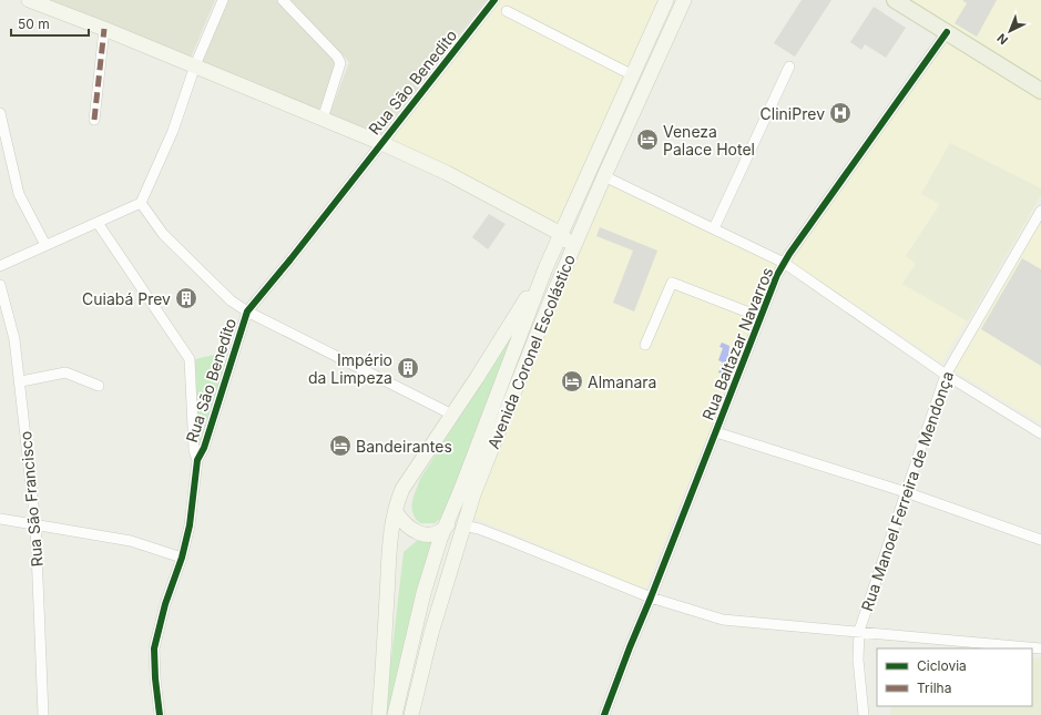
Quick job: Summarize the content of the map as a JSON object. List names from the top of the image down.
{
  "streets": {
    "main road": ["Avenida Coronel Escolástico"],
    "street": [
      "Rua São Benedito",
      "Rua Baltazar Navarros",
      "Rua Manoel Ferreira de Mendonça",
      "Rua São Francisco"
    ]
  },
  "places": {
    "hospital": ["CliniPrev"],
    "hotel": ["Veneza Palace Hotel", "Almanara", "Bandeirantes"],
    "building": ["Cuiabá Prev", "Império da Limpeza"]
  },
  "legend": ["Ciclovia", "Trilha"],
  "scale_bar": "50 m",
  "north": "bottom left"
}
